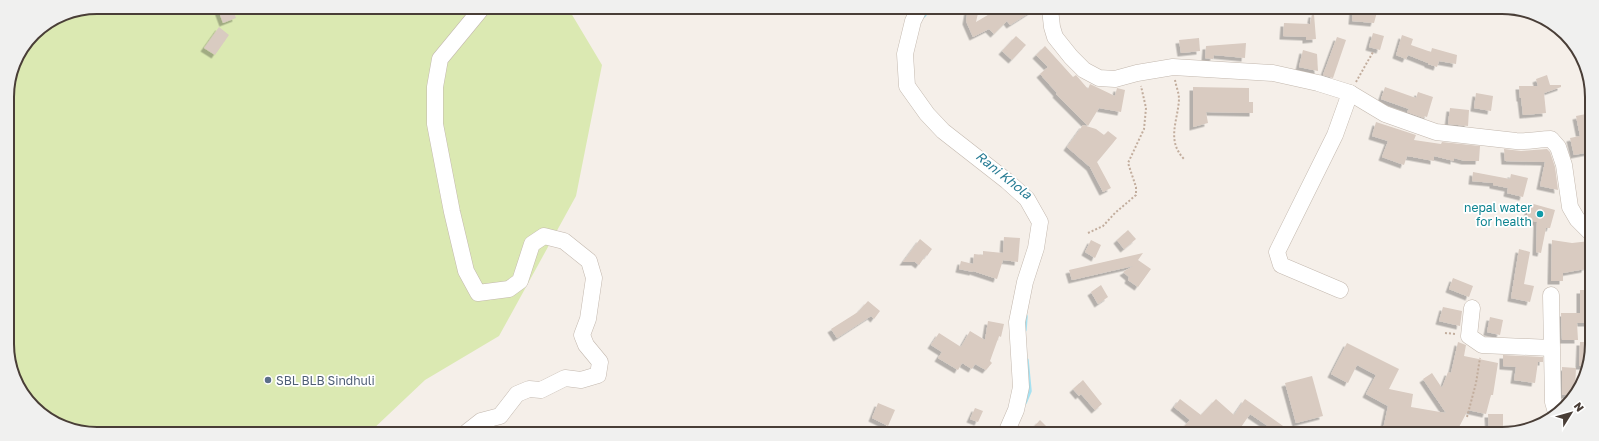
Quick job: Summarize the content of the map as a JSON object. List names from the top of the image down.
{
  "water": ["Rani Khola"],
  "places": ["nepal water for health", "SBL BLB Sindhuli"],
  "north": "top right"
}
